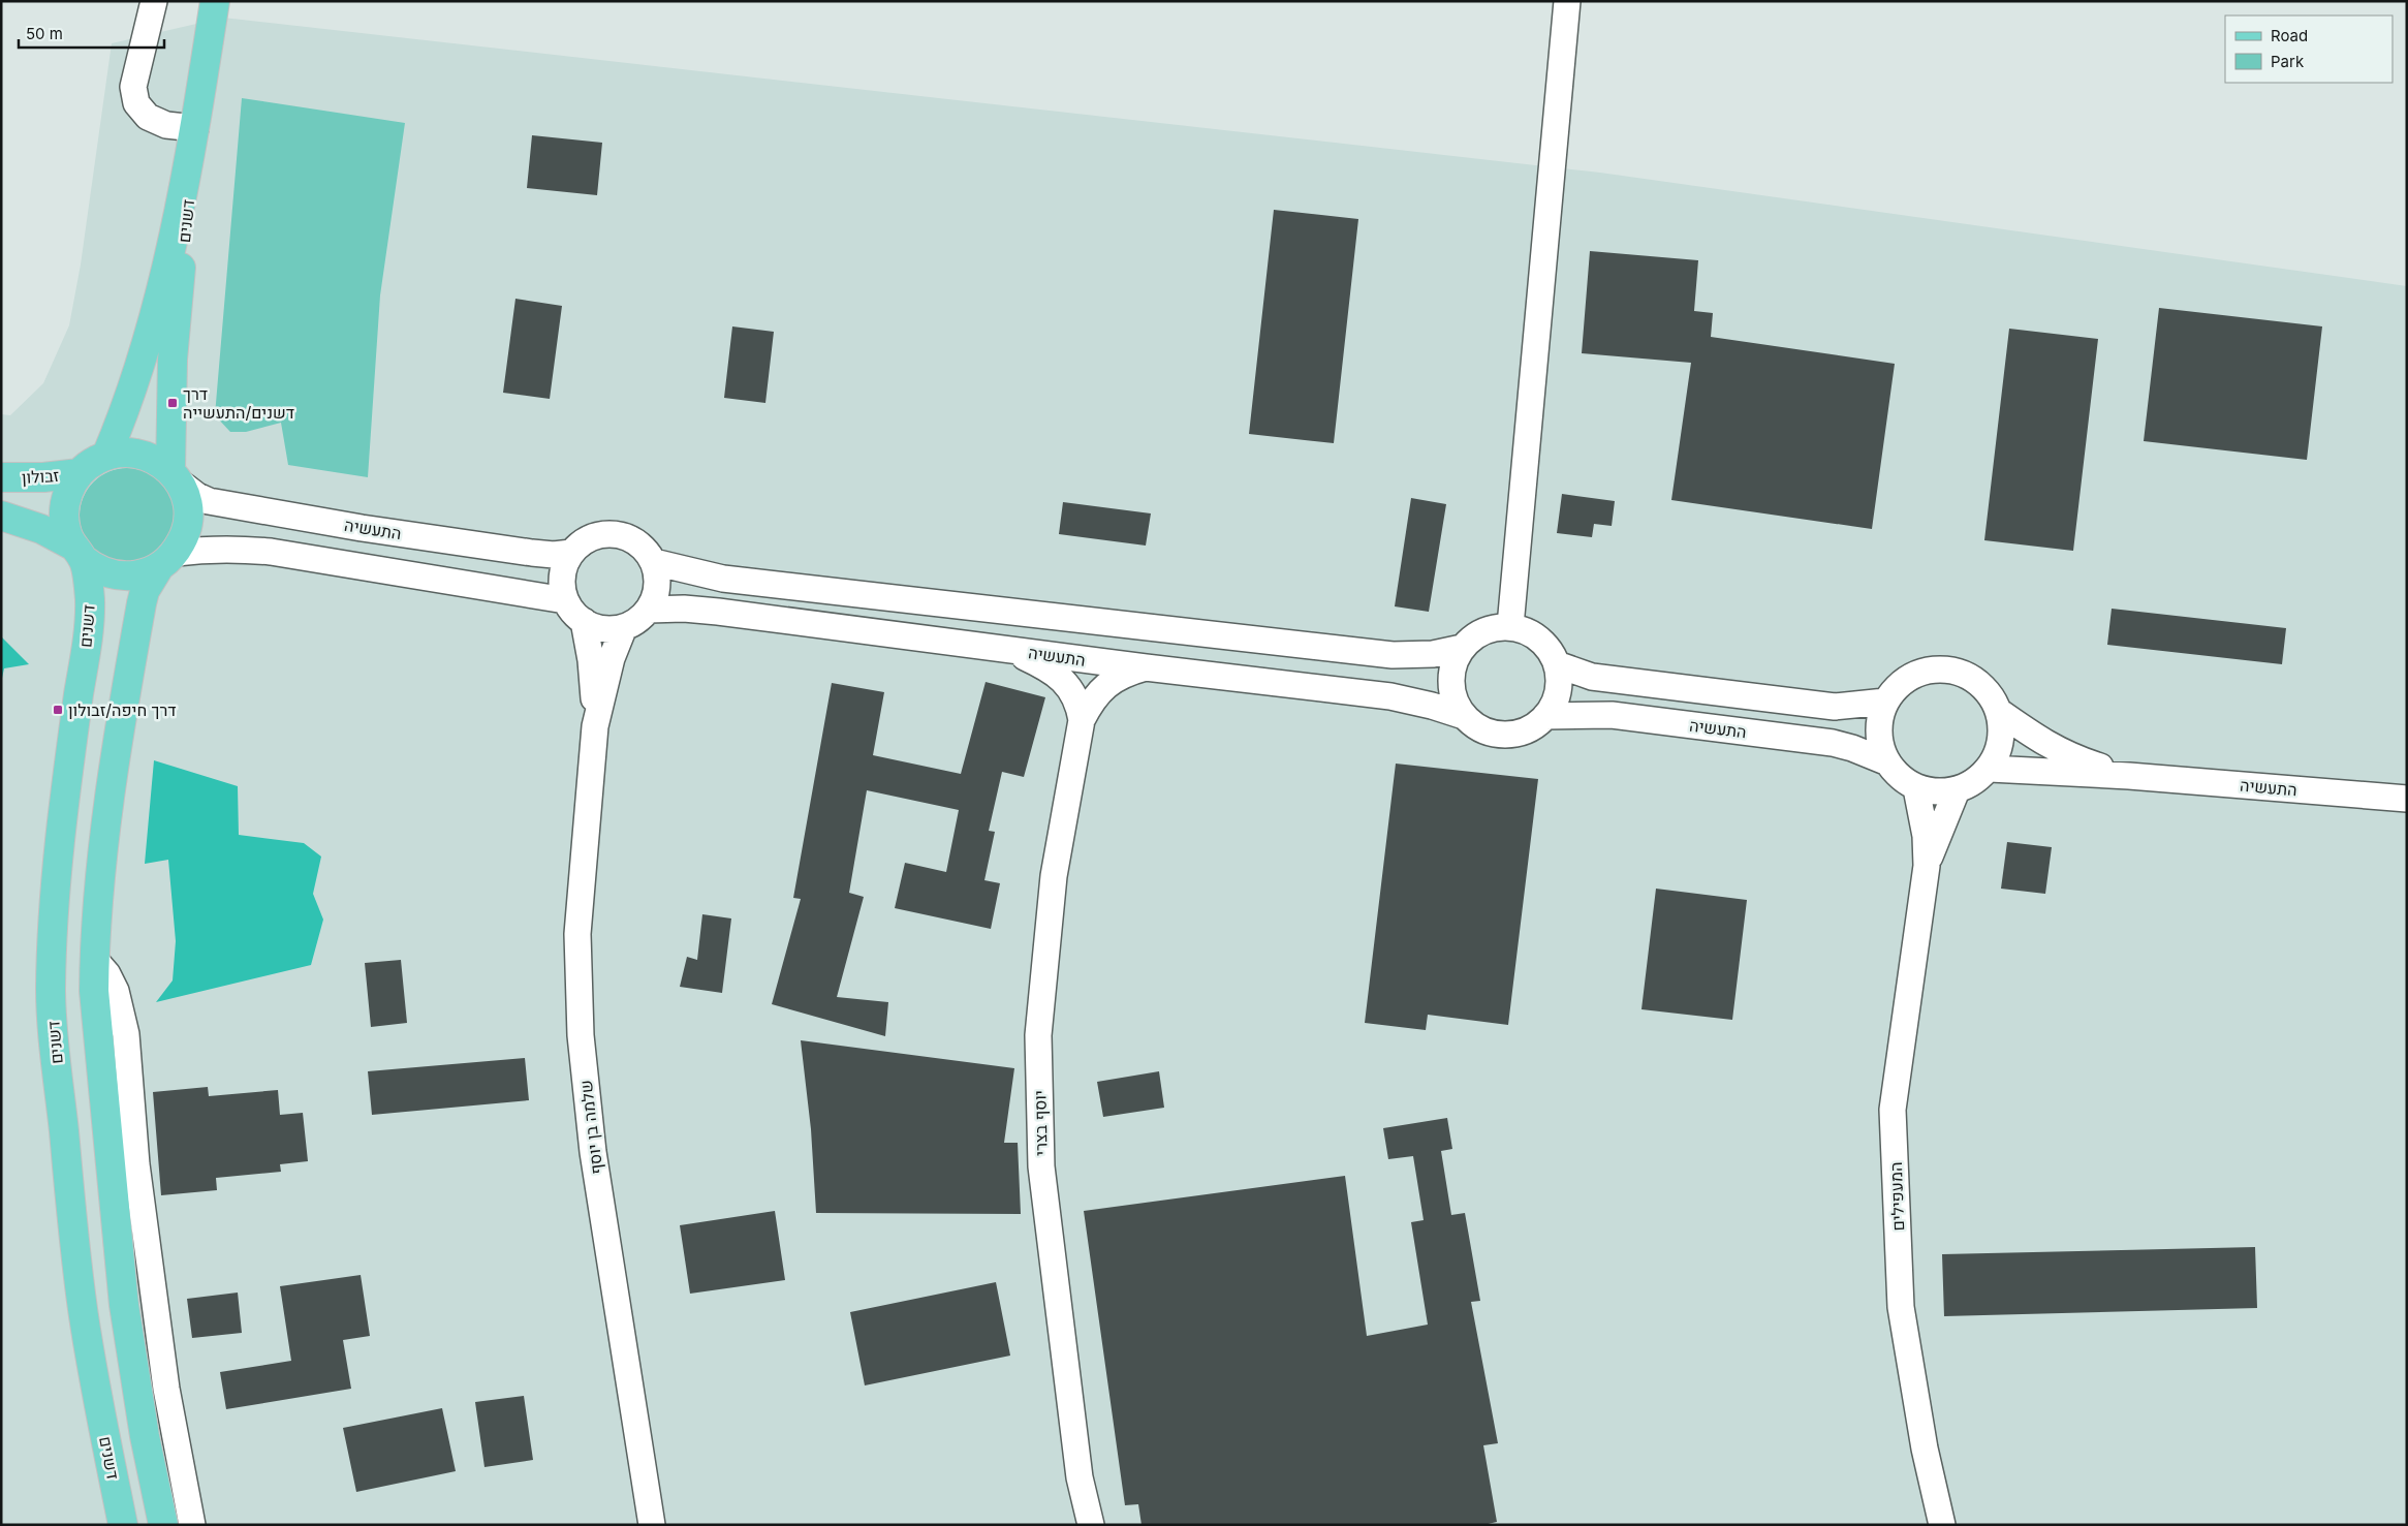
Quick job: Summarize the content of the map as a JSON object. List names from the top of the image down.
{
  "streets": {
    "main road": ["דשנים", "זבולון"],
    "street": [
      "התעשיה",
      "יוסף בצרי",
      "שלמה בן יוסף",
      "המעפילים"
    ]
  },
  "crossings": [
    ["דשנים", "זבולון"],
    ["דשנים", "התעשיה"],
    ["זבולון", "התעשיה"],
    ["התעשיה", "יוסף בצרי"],
    ["התעשיה", "שלמה בן יוסף"],
    ["התעשיה", "המעפילים"]
  ],
  "places": {
    "transit": ["דרך דשנים/התעשייה", "דרך חיפה/זבולון"]
  },
  "legend": ["Road", "Park"],
  "scale_bar": "50 m"
}
